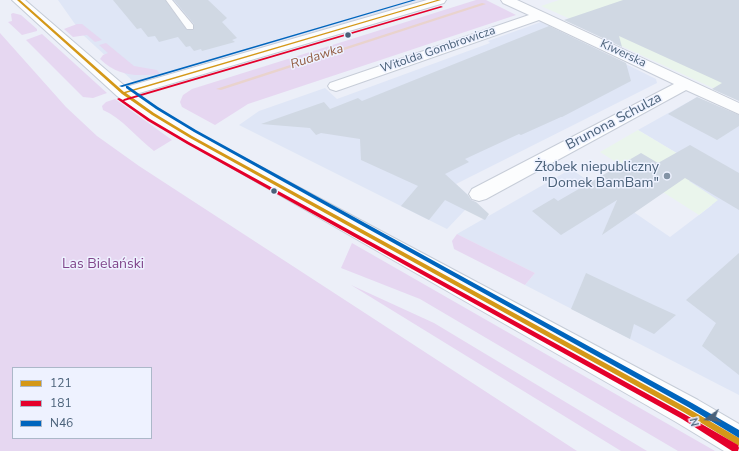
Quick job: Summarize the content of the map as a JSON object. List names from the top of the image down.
{
  "streets": {
    "street": ["Witolda Gombrowicza", "Kiwerska", "Brunona Schulza"]
  },
  "crossings": [
    ["Witolda Gombrowicza", "Kiwerska"],
    ["Kiwerska", "Brunona Schulza"]
  ],
  "water": ["Rudawka"],
  "parks": ["Las Bielański"],
  "places": ["Żłobek niepubliczny \"Domek BamBam\""],
  "lines": ["transit line 121", "transit line N46", "transit line 181"],
  "legend": ["121", "181", "N46"],
  "north": "left"
}
